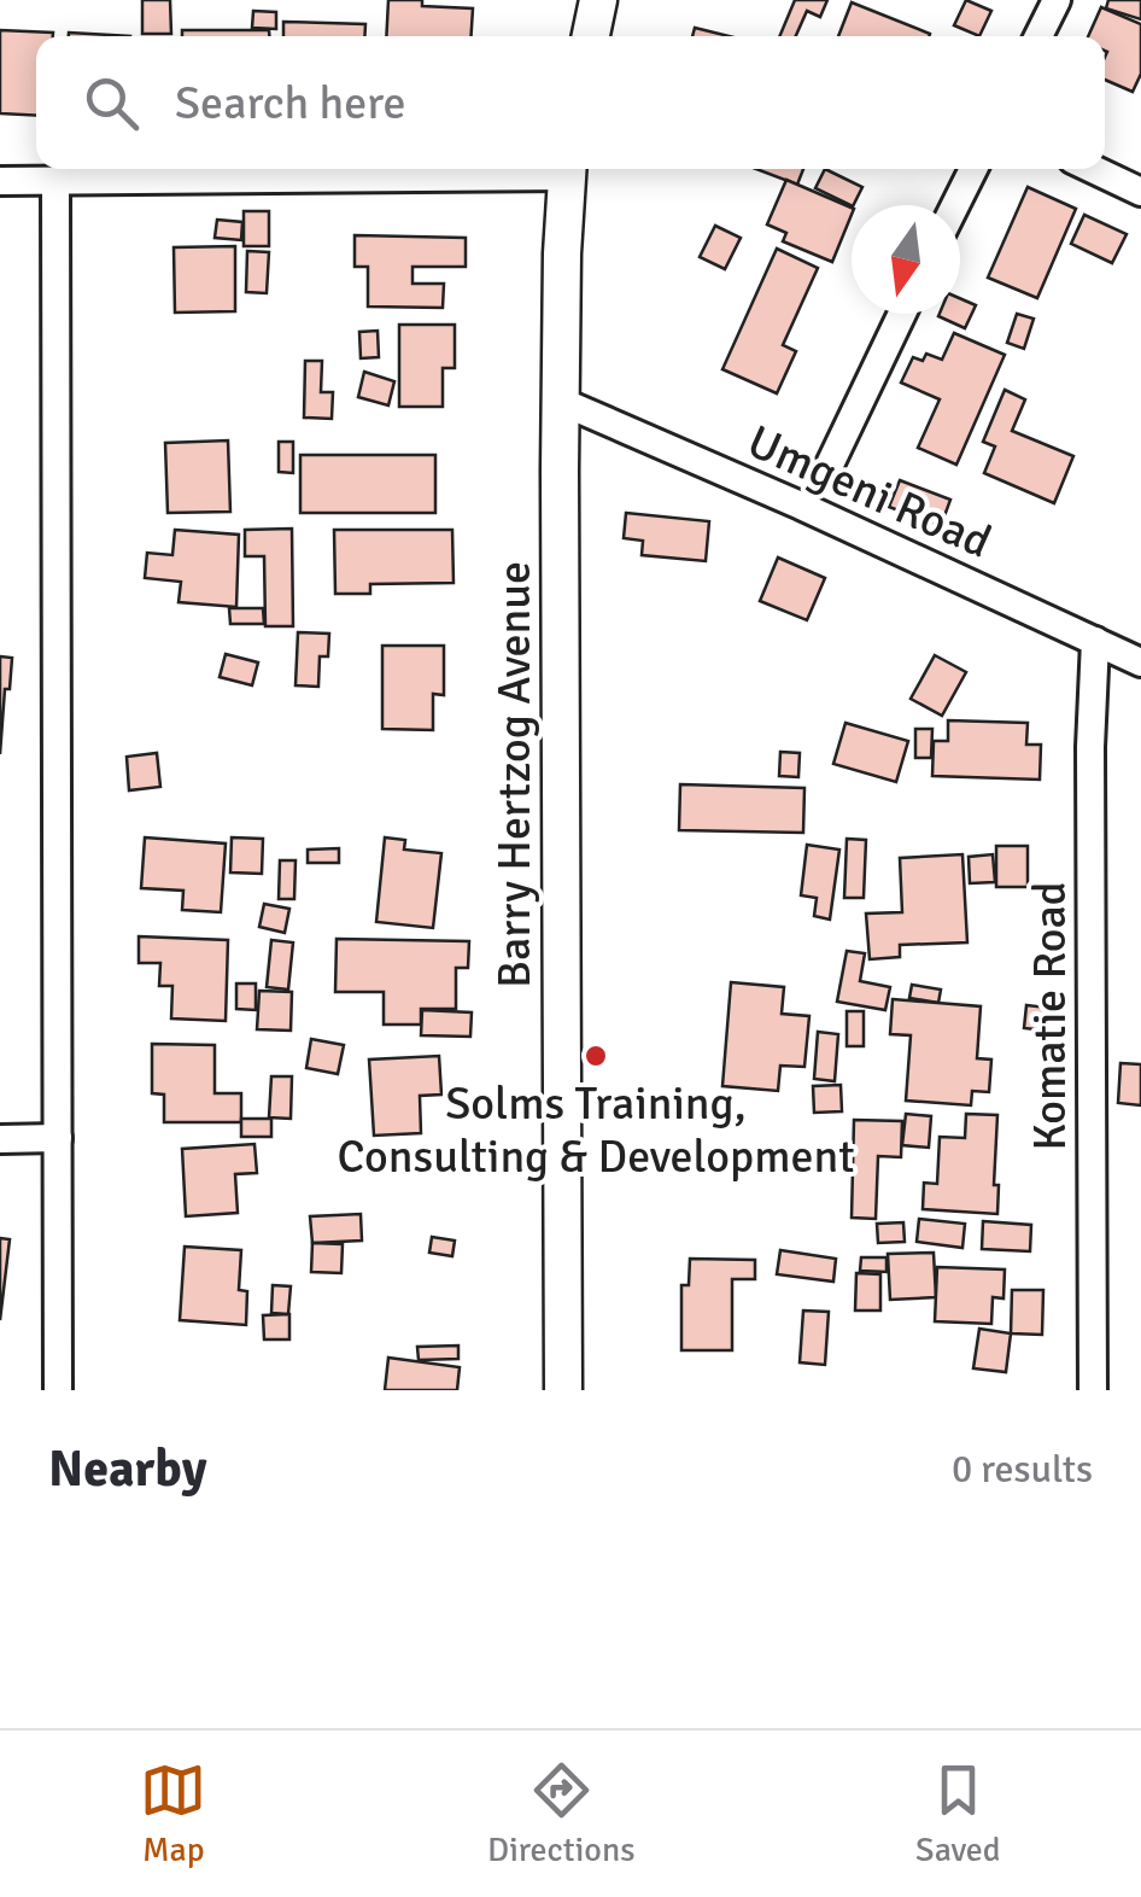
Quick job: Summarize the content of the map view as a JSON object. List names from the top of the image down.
{
  "streets": {
    "main road": ["Barry Hertzog Avenue"],
    "street": ["Umgeni Road", "Komatie Road"]
  },
  "crossings": [
    ["Umgeni Road", "Barry Hertzog Avenue"],
    ["Umgeni Road", "Komatie Road"]
  ],
  "places": ["Solms Training, Consulting & Development"],
  "north": "bottom",
  "page": {
    "search": "Search here",
    "heading": ["Nearby", "0 results"],
    "nav": ["Map", "Directions", "Saved"]
  }
}
